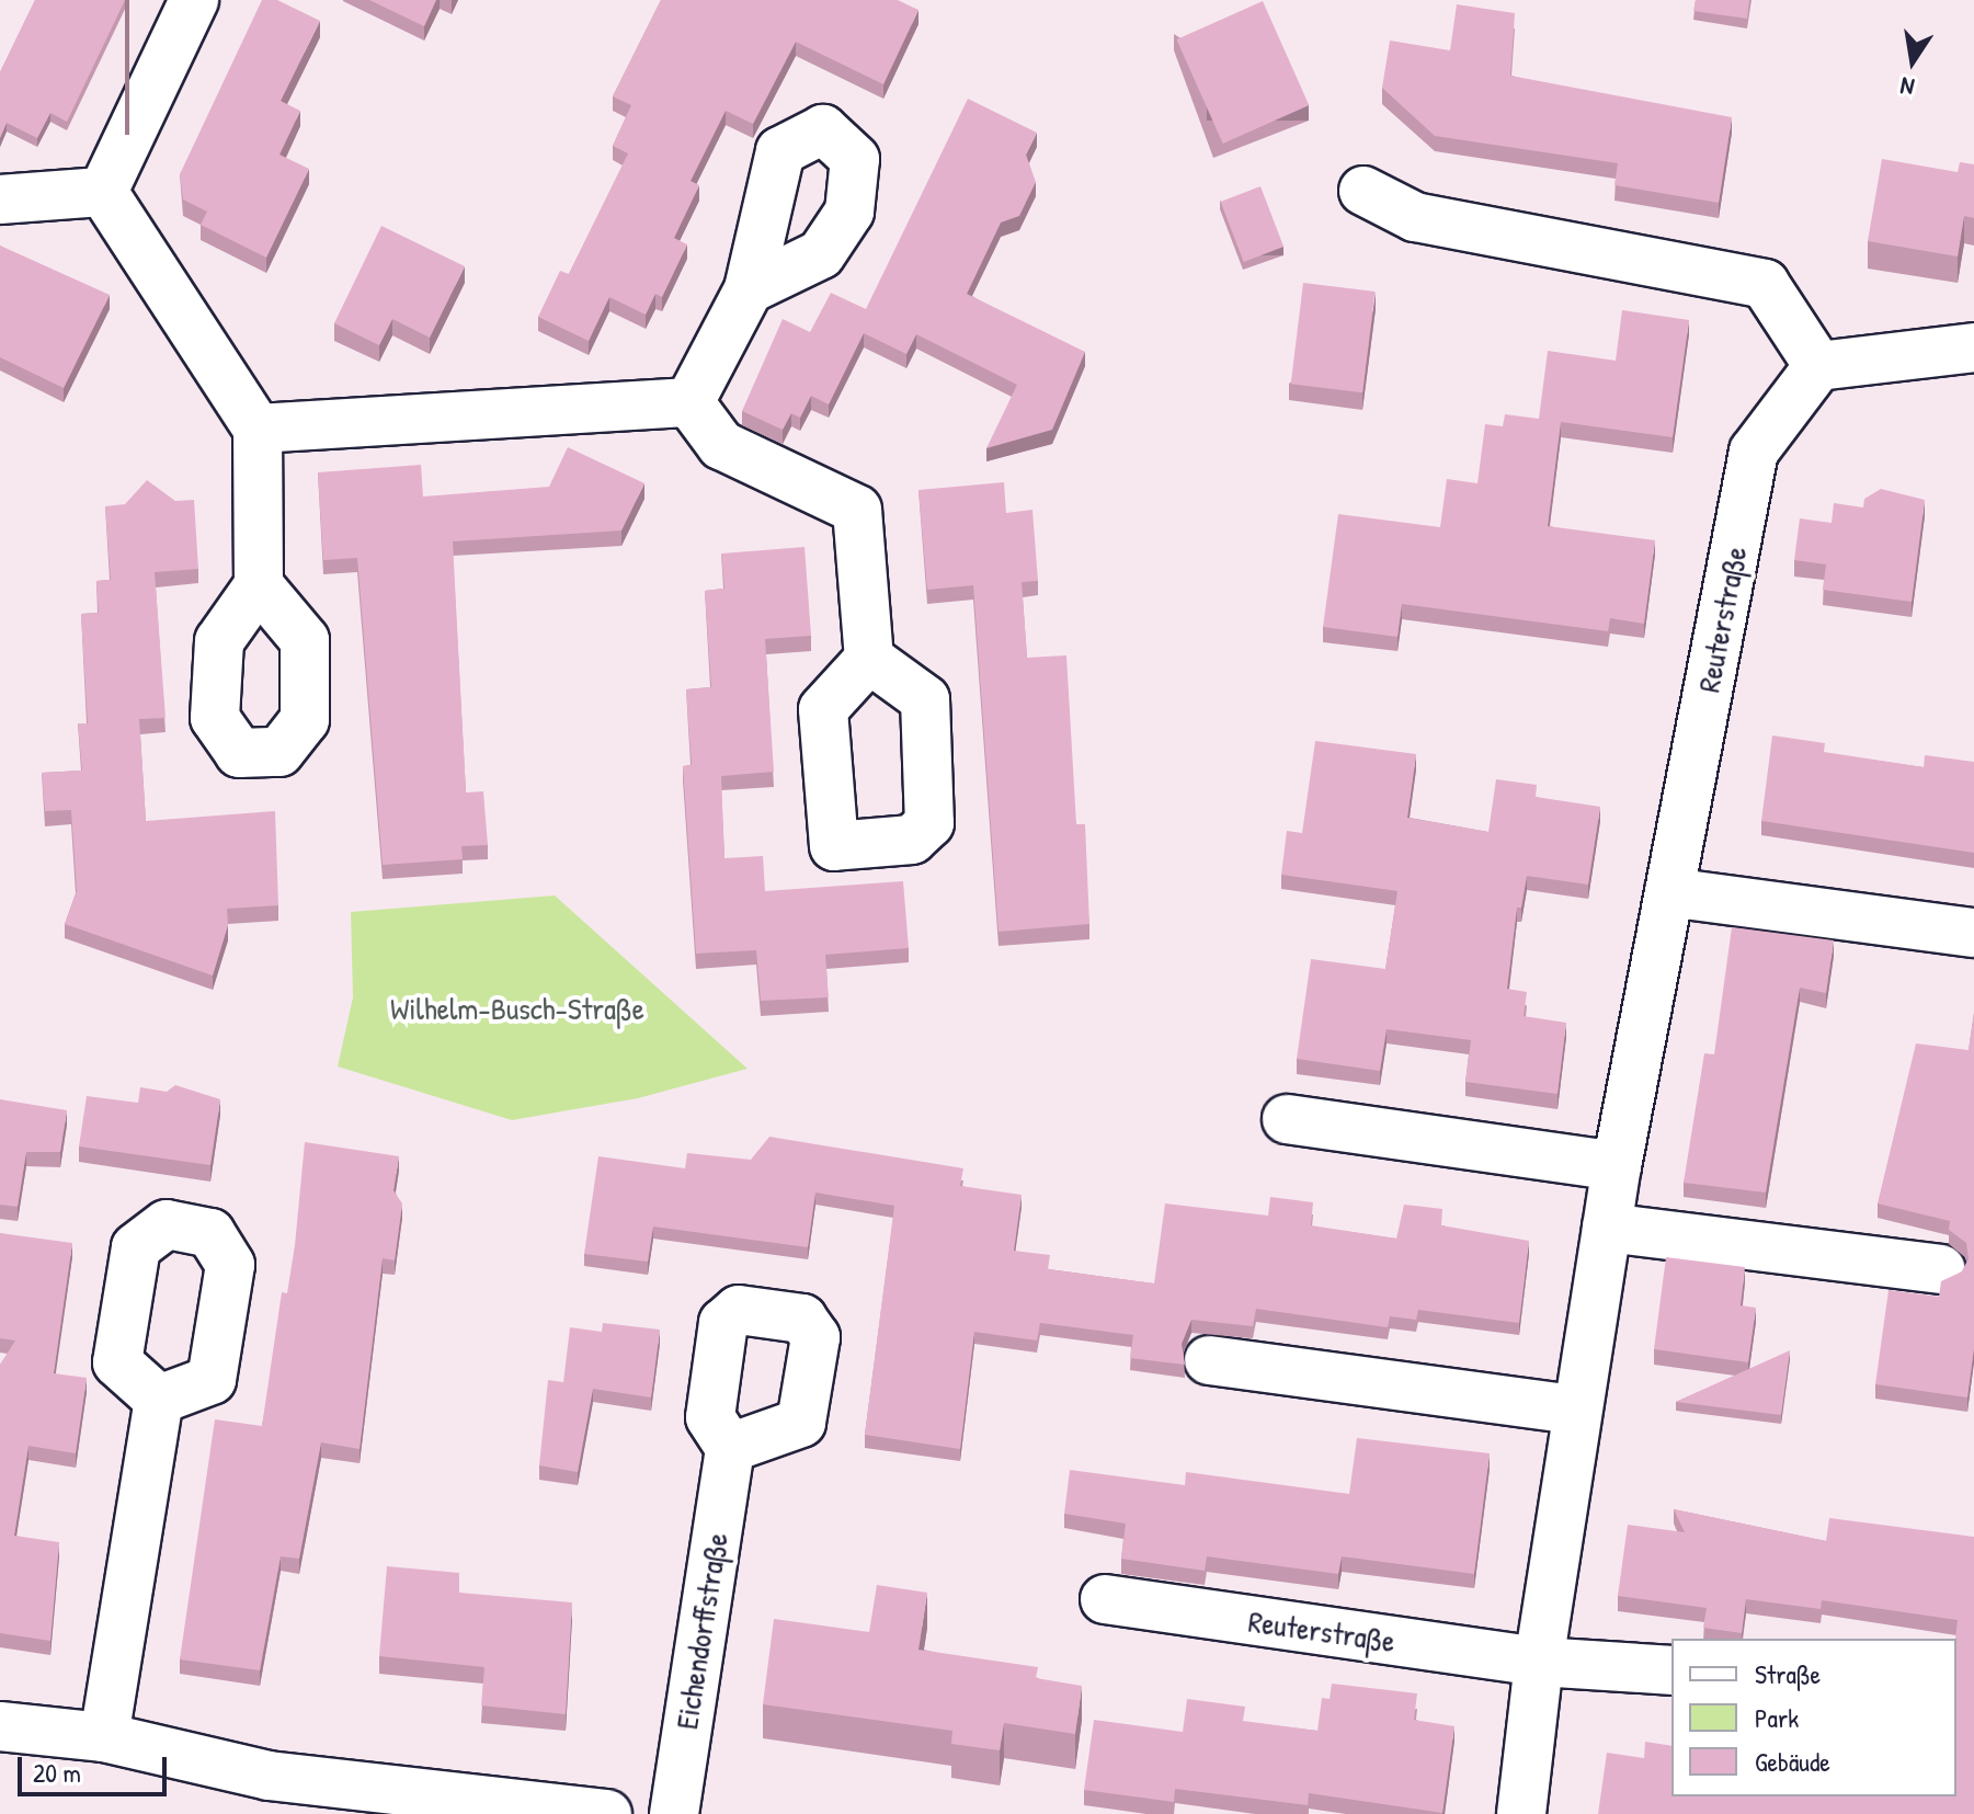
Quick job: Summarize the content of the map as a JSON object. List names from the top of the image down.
{
  "streets": {
    "street": ["Reuterstraße", "Eichendorffstraße"]
  },
  "parks": ["Wilhelm-Busch-Straße"],
  "legend": ["Straße", "Park", "Gebäude"],
  "scale_bar": "20 m",
  "north": "bottom"
}
